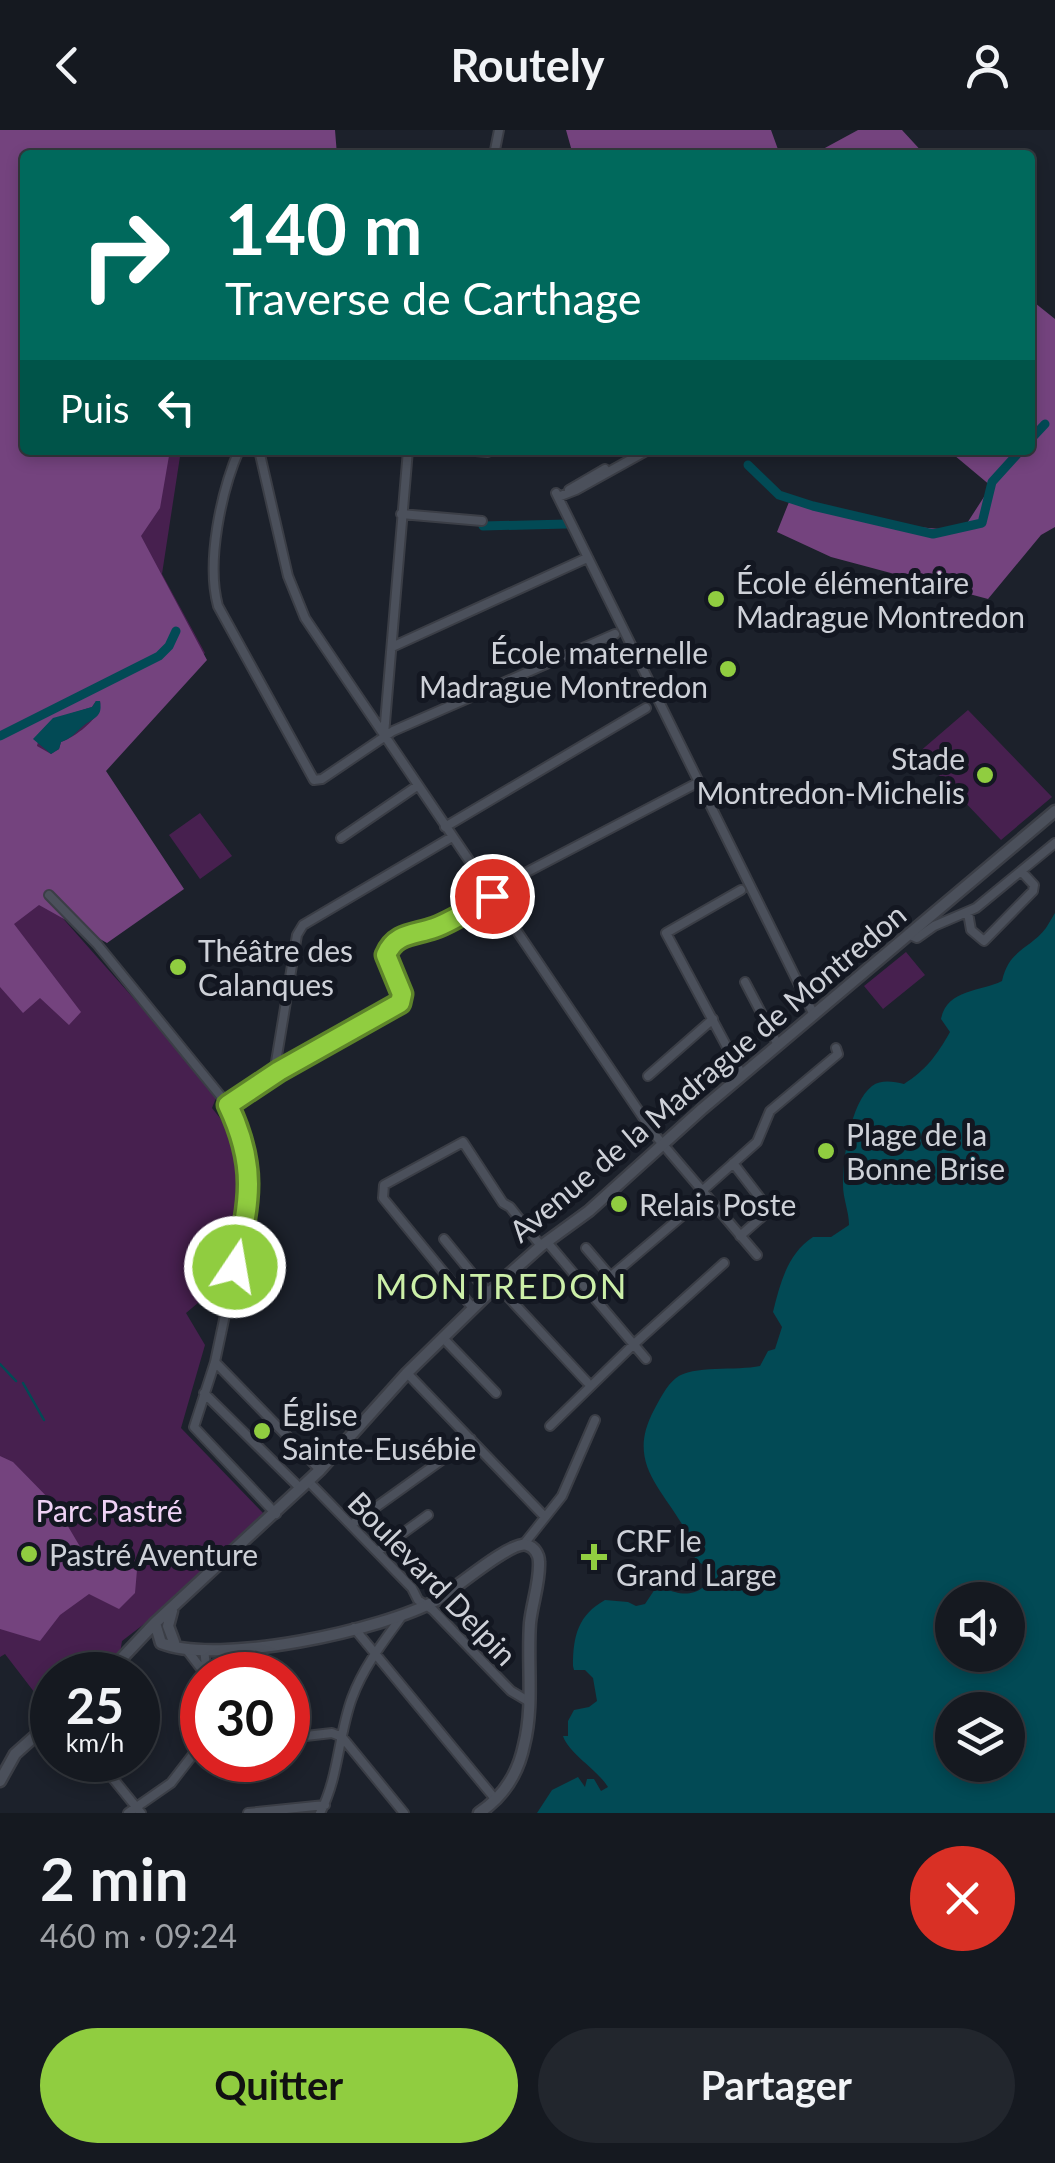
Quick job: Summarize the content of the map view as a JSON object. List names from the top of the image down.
{
  "streets": {
    "street": ["Avenue de la Madrague de Montredon", "Boulevard Delpin"]
  },
  "crossings": [
    ["Avenue de la Madrague de Montredon", "Boulevard Delpin"]
  ],
  "districts": ["MONTREDON"],
  "parks": ["Parc Pastré"],
  "places": {
    "other": [
      "École élémentaire Madrague Montredon",
      "École maternelle Madrague Montredon",
      "Stade Montredon-Michelis",
      "Théâtre des Calanques",
      "Plage de la Bonne Brise",
      "Relais Poste",
      "Église Sainte-Eusébie",
      "Pastré Aventure"
    ],
    "health": ["CRF le Grand Large"]
  },
  "page": {
    "header": "Routely",
    "turn": ["140 m", "Traverse de Carthage"],
    "then": "Puis",
    "speed": "25 km/h",
    "limit": "30",
    "heading": ["2 min", "460 m · 09:24"],
    "buttons": ["Quitter", "Partager"]
  }
}
